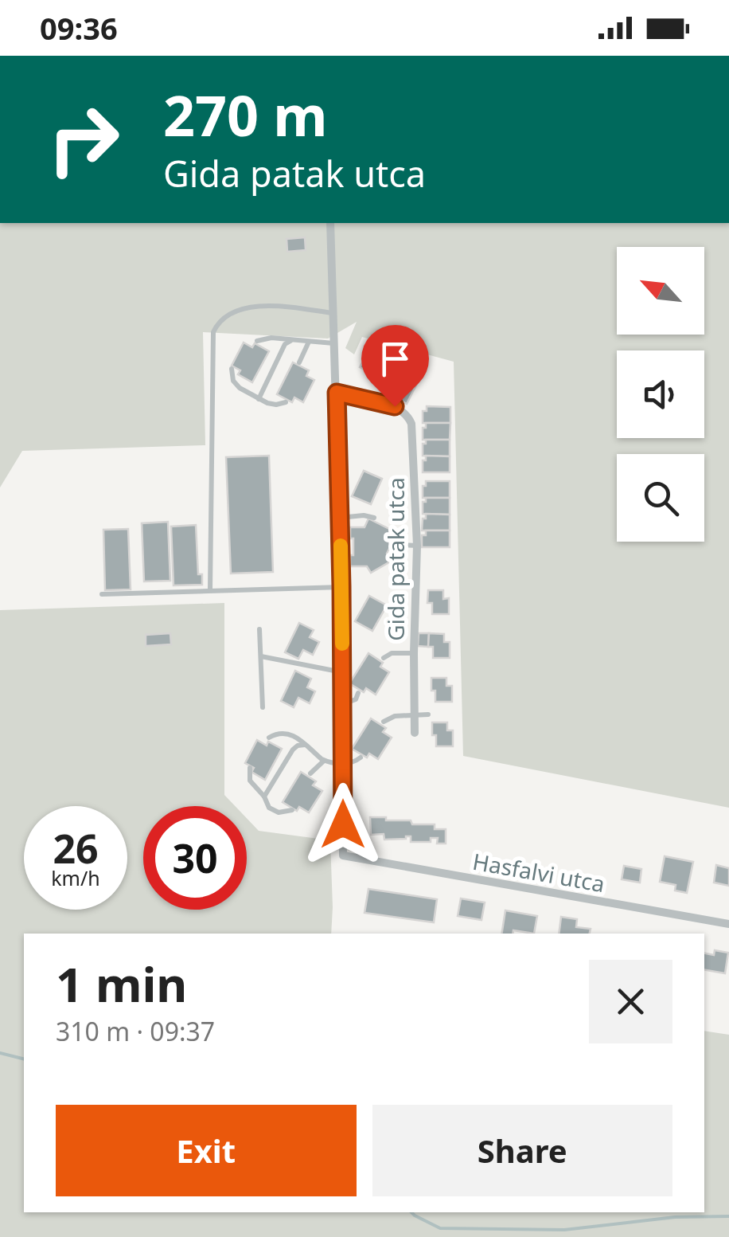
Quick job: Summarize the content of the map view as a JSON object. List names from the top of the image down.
{
  "streets": {
    "street": ["Gida patak utca", "Hasfalvi utca"]
  },
  "north": "top left",
  "page": {
    "status": "09:36",
    "turn": ["270 m", "Gida patak utca"],
    "speed": "26 km/h",
    "limit": "30",
    "heading": ["1 min", "310 m · 09:37"],
    "buttons": ["Exit", "Share"]
  }
}
